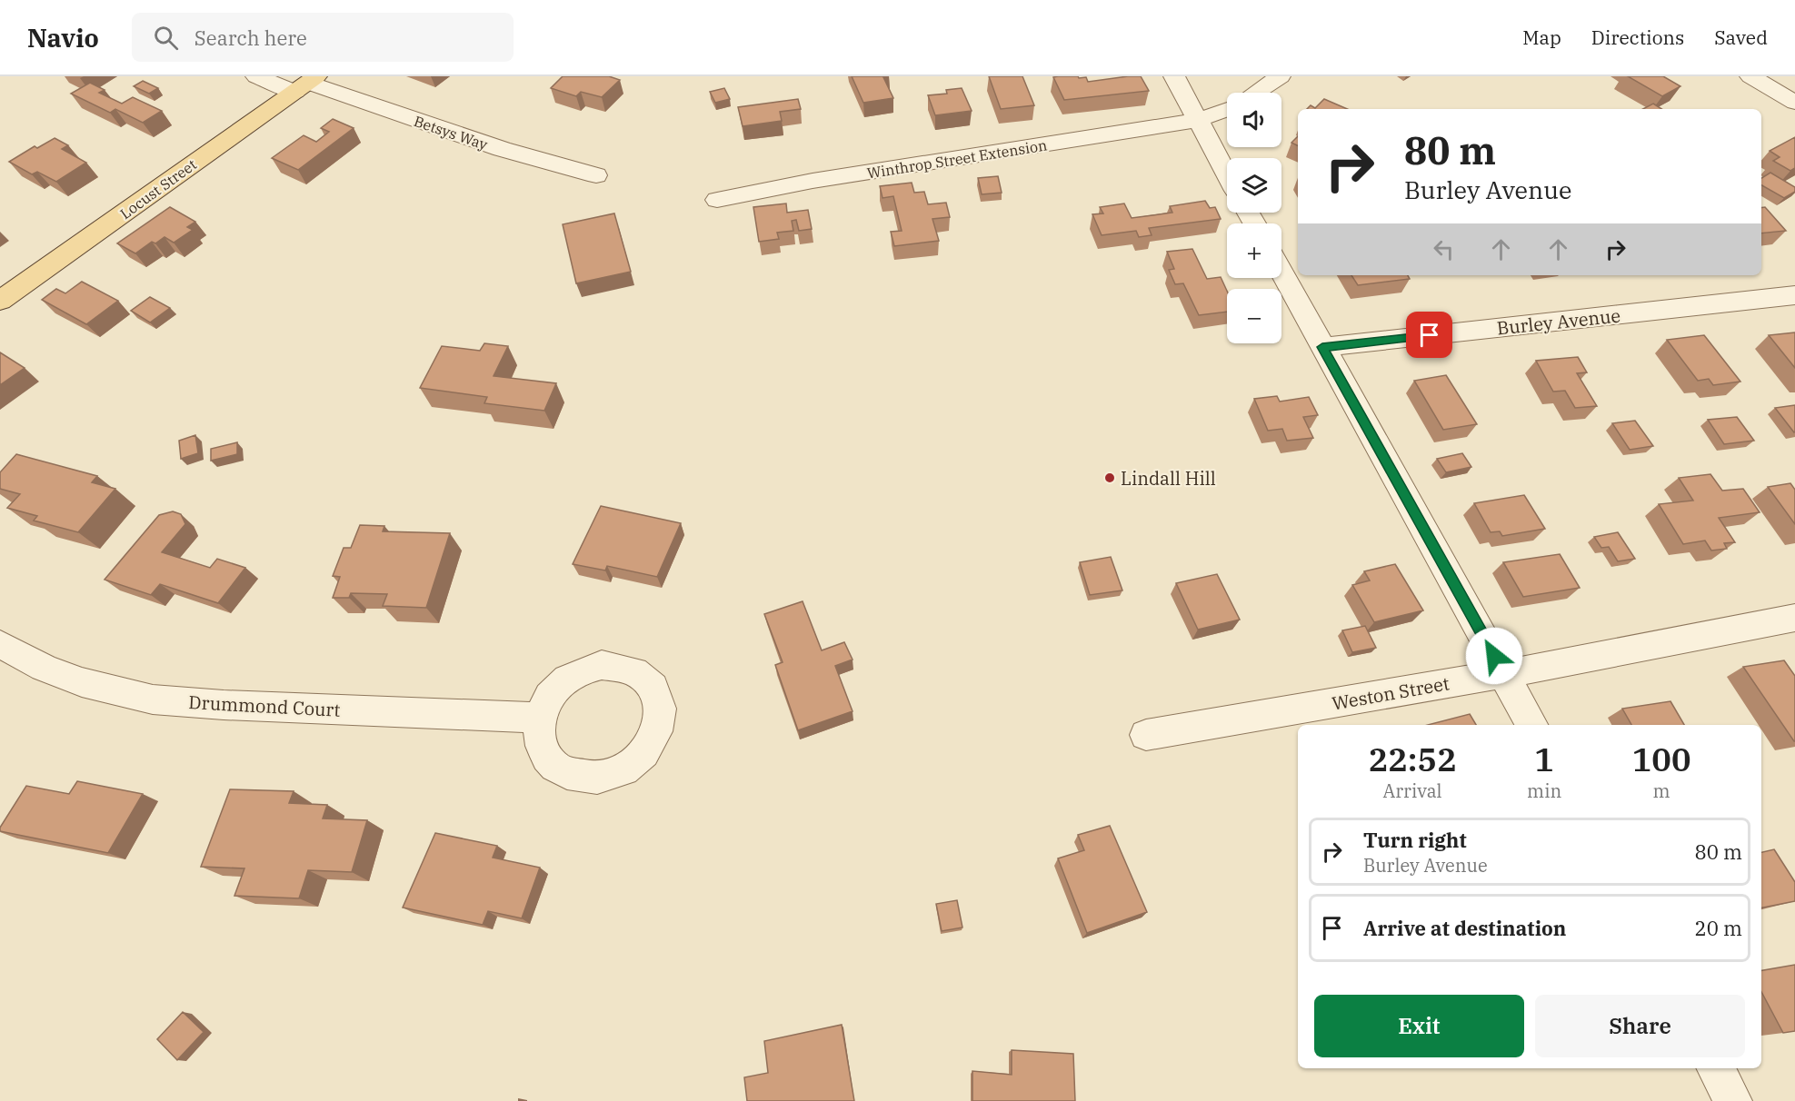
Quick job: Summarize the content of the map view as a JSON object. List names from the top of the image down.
{
  "streets": {
    "main road": ["Locust Street"],
    "street": [
      "Betsys Way",
      "Winthrop Street Extension",
      "Burley Avenue",
      "Weston Street",
      "Drummond Court"
    ]
  },
  "crossings": [
    ["Betsys Way", "Locust Street"]
  ],
  "places": ["Lindall Hill"],
  "page": {
    "header": "Navio",
    "search": "Search here",
    "nav": ["Map", "Directions", "Saved"],
    "map_buttons": ["+", "−"],
    "turn": ["80 m", "Burley Avenue"],
    "eta": [
      "22:52",
      "Arrival",
      "1",
      "min",
      "100",
      "m"
    ],
    "list": [
      {
        "name": "Turn right",
        "note": "Burley Avenue",
        "value": "80 m"
      },
      {
        "name": "Arrive at destination",
        "value": "20 m"
      }
    ],
    "buttons": ["Exit", "Share"]
  }
}
